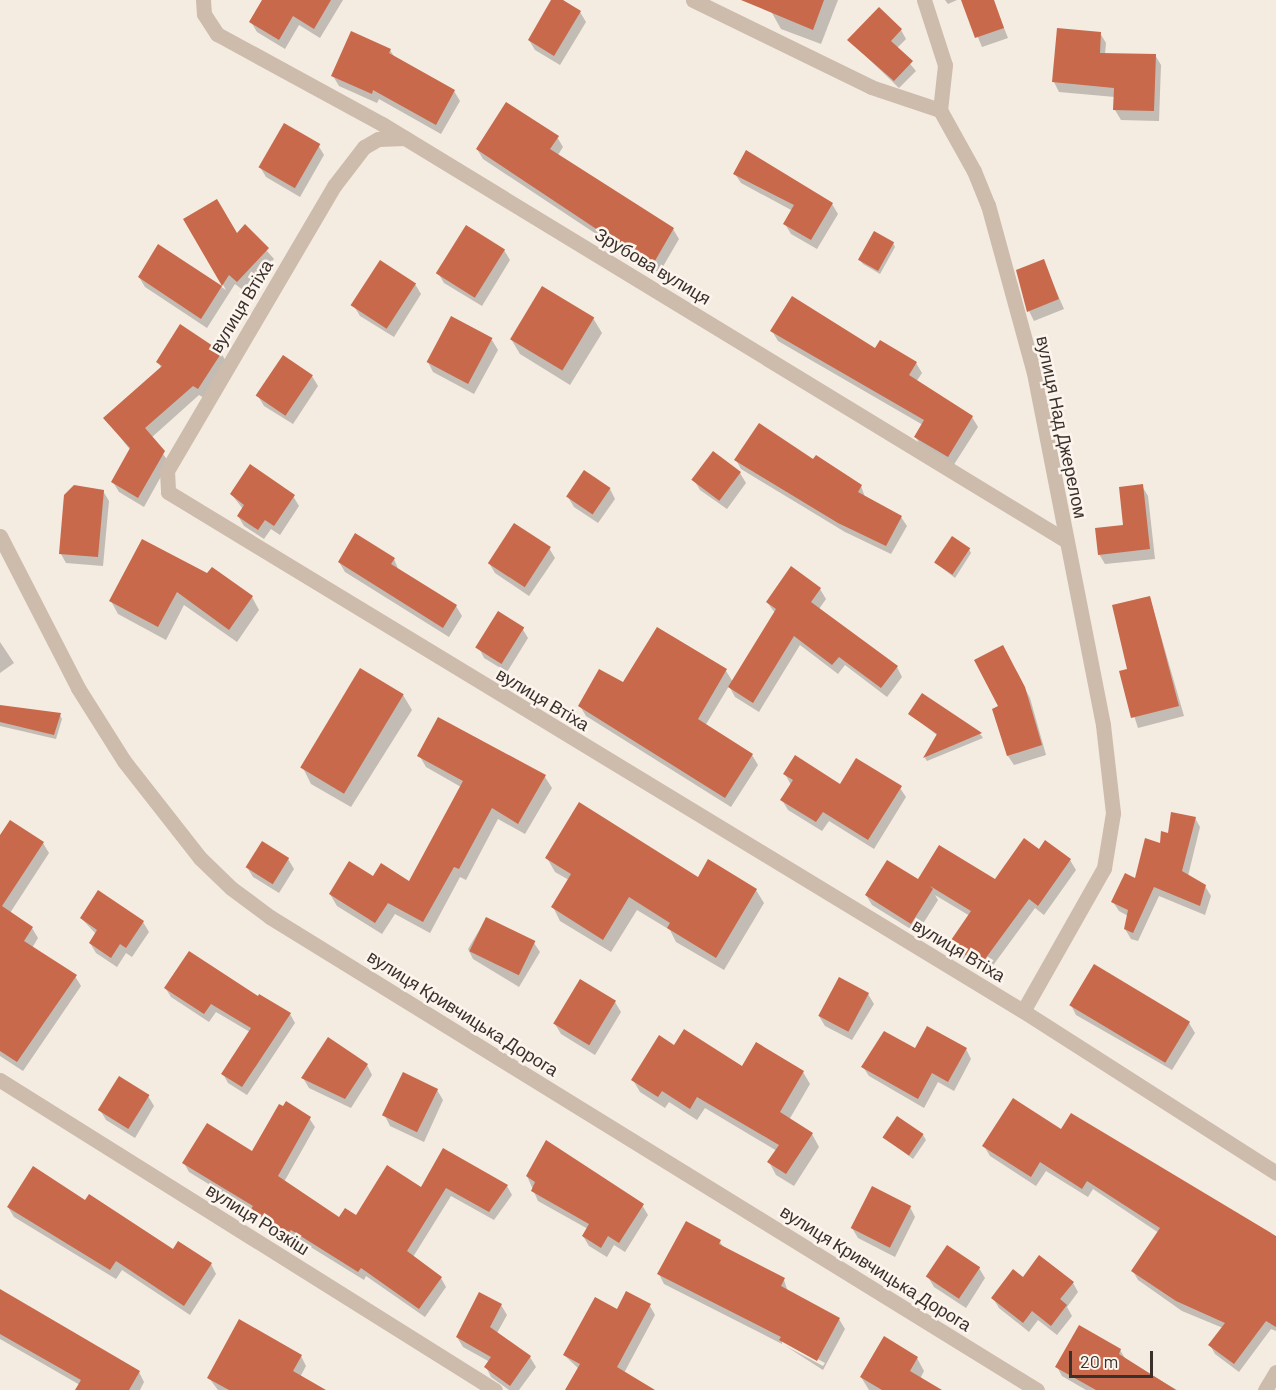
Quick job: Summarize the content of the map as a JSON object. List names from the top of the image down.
{
  "streets": {
    "street": [
      "Зрубова вулиця",
      "вулиця Втіха",
      "вулиця Над Джерелом",
      "вулиця Кривчицька Дорога",
      "вулиця Розкіш"
    ]
  },
  "crossings": [
    ["Зрубова вулиця", "вулиця Втіха"],
    ["Зрубова вулиця", "вулиця Над Джерелом"],
    ["вулиця Втіха", "вулиця Над Джерелом"]
  ],
  "scale_bar": "20 m"
}
